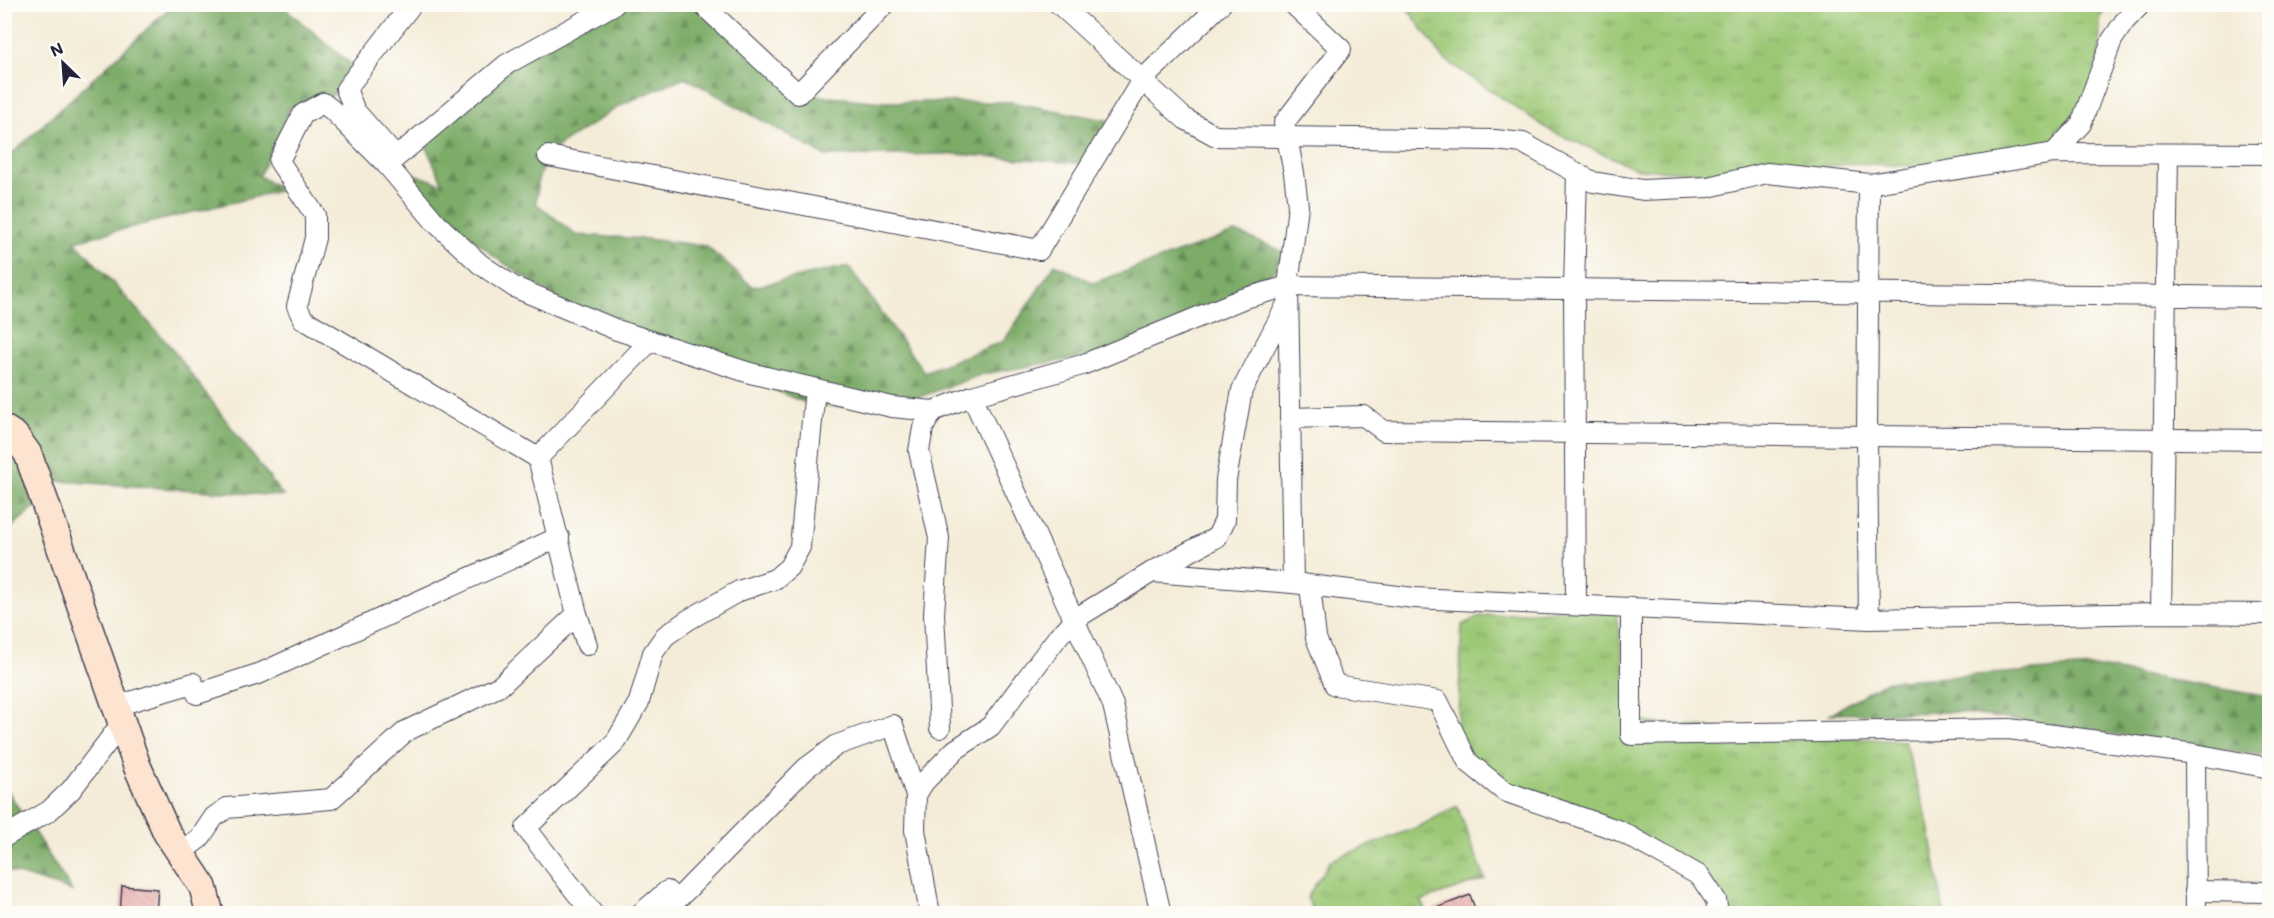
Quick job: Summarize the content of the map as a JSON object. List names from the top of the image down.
{
  "north": "top left"
}
